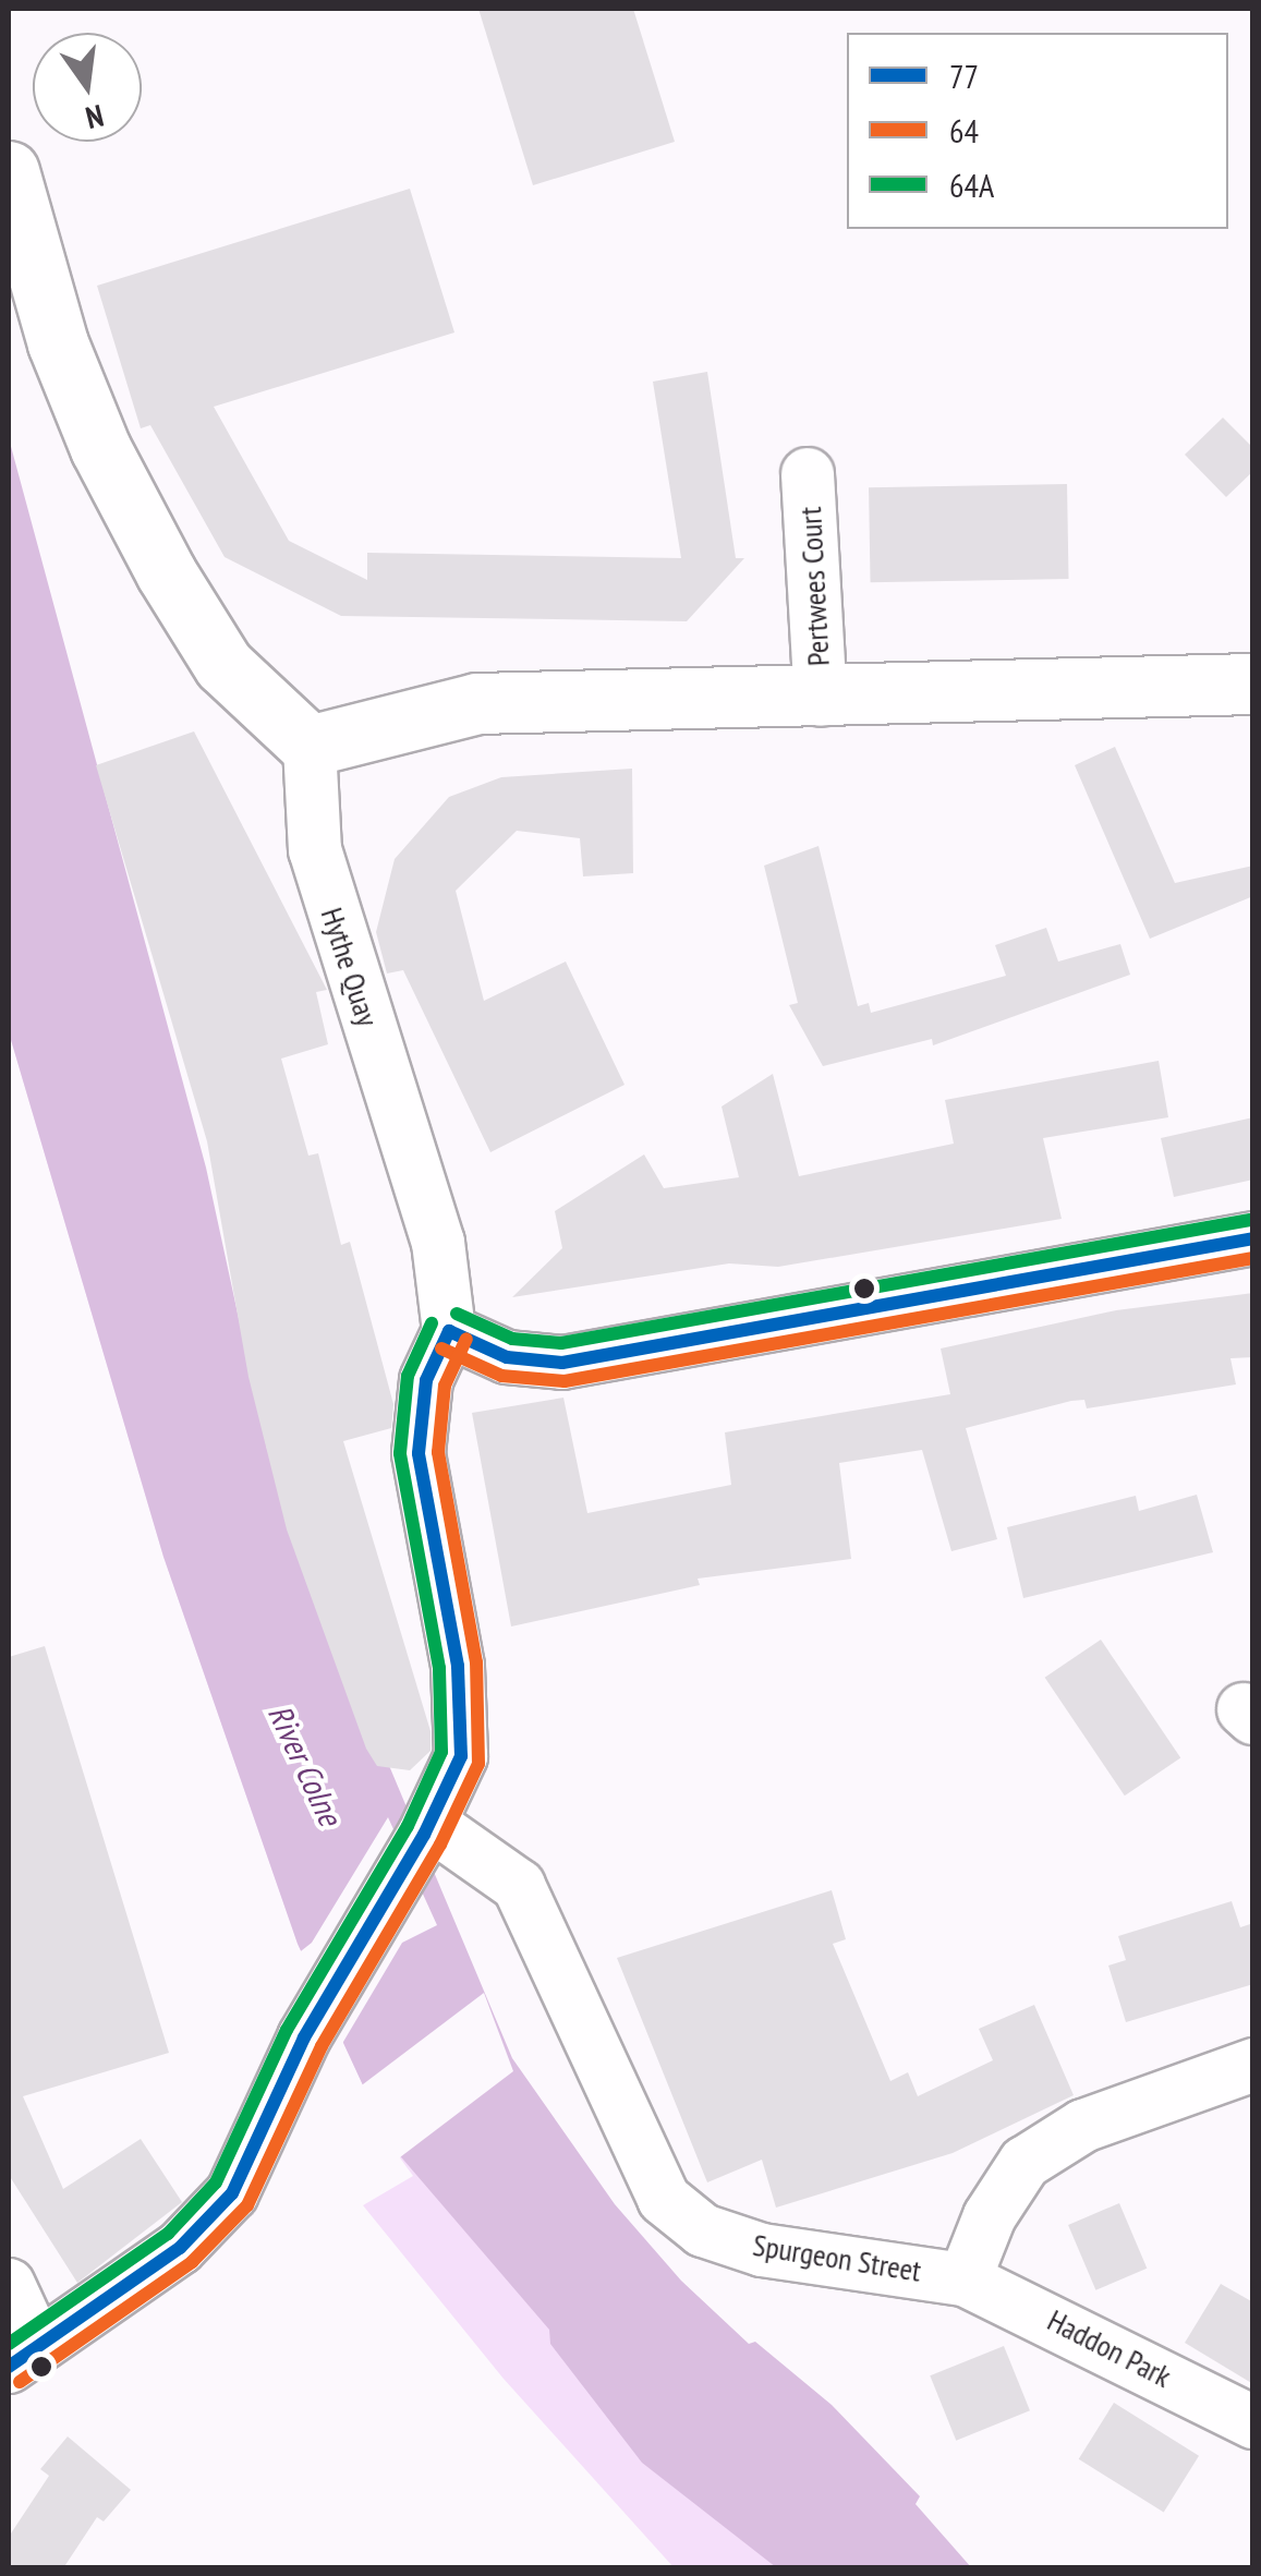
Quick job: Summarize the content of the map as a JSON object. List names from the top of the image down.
{
  "streets": {
    "street": [
      "Pertwees Court",
      "Hythe Quay",
      "Spurgeon Street",
      "Haddon Park"
    ]
  },
  "crossings": [
    ["Spurgeon Street", "Haddon Park"]
  ],
  "water": ["River Colne"],
  "lines": ["transit line 64A", "transit line 77", "transit line 64"],
  "legend": ["77", "64", "64A"],
  "north": "bottom"
}
